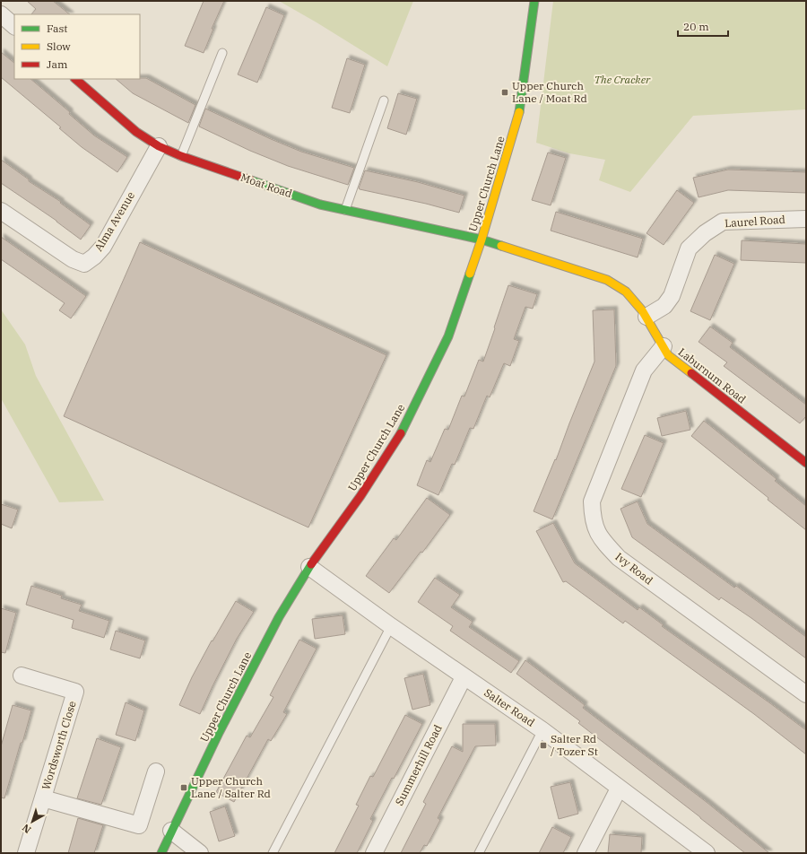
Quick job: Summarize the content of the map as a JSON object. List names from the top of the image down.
{
  "streets": {
    "main road": ["Upper Church Lane", "Moat Road", "Laburnum Road"],
    "street": [
      "Alma Avenue",
      "Laurel Road",
      "Ivy Road",
      "Salter Road",
      "Wordsworth Close",
      "Summerhill Road"
    ]
  },
  "crossings": [
    ["Upper Church Lane", "Moat Road"],
    ["Upper Church Lane", "Laburnum Road"],
    ["Upper Church Lane", "Salter Road"],
    ["Moat Road", "Alma Avenue"],
    ["Moat Road", "Laburnum Road"],
    ["Laurel Road", "Laburnum Road"],
    ["Laburnum Road", "Ivy Road"],
    ["Salter Road", "Summerhill Road"]
  ],
  "parks": ["The Cracker"],
  "places": {
    "transit": ["Upper Church Lane / Moat Rd", "Salter Rd / Tozer St", "Upper Church Lane / Salter Rd"]
  },
  "legend": ["Fast", "Slow", "Jam"],
  "scale_bar": "20 m",
  "north": "bottom left"
}
